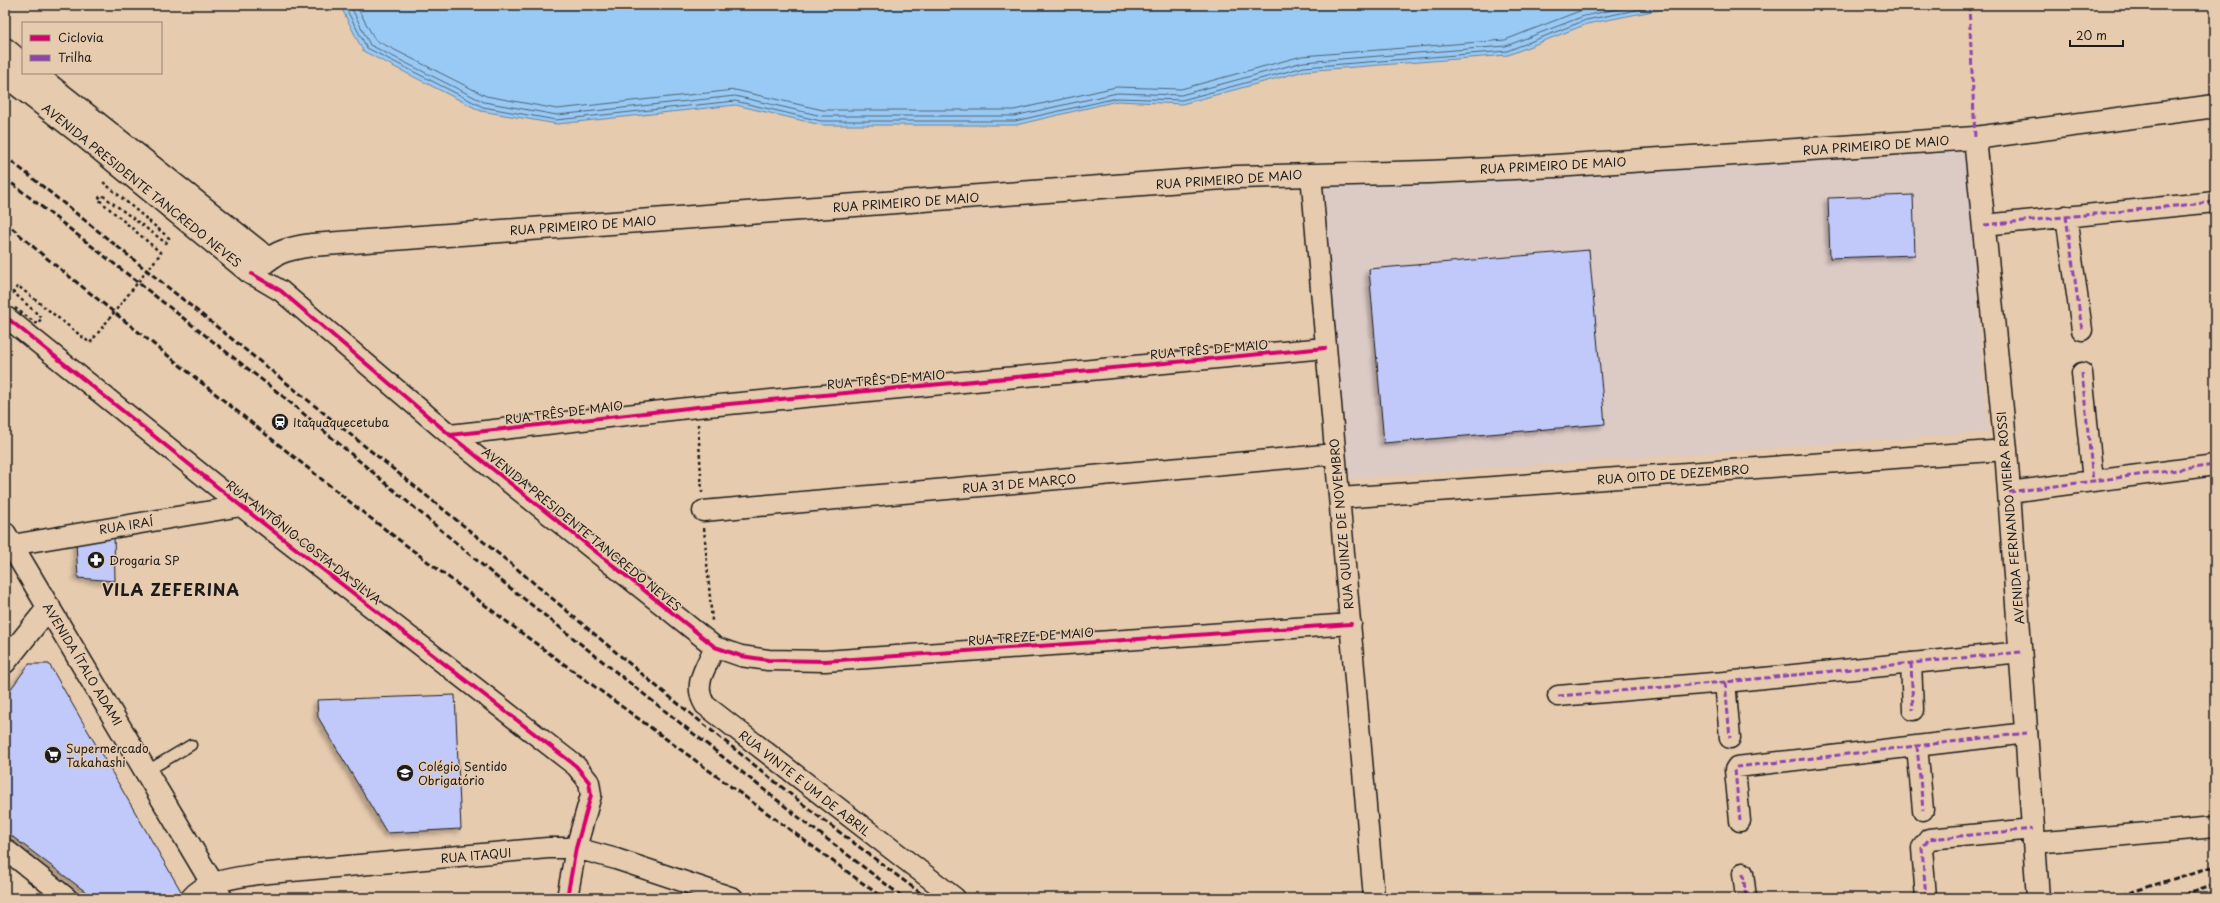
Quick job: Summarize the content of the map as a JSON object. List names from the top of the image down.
{
  "streets": {
    "main road": [
      "RUA PRIMEIRO DE MAIO",
      "AVENIDA PRESIDENTE TANCREDO NEVES",
      "AVENIDA FERNANDO VIEIRA ROSSI",
      "AVENIDA ÍTALO ADAMI"
    ],
    "street": [
      "RUA TRÊS DE MAIO",
      "RUA OITO DE DEZEMBRO",
      "RUA 31 DE MARÇO",
      "RUA QUINZE DE NOVEMBRO",
      "RUA IRAÍ",
      "RUA ANTÔNIO COSTA DA SILVA",
      "RUA TREZE DE MAIO",
      "RUA VINTE E UM DE ABRIL",
      "RUA ITAQUI"
    ]
  },
  "crossings": [
    ["RUA PRIMEIRO DE MAIO", "AVENIDA PRESIDENTE TANCREDO NEVES"],
    ["RUA PRIMEIRO DE MAIO", "AVENIDA FERNANDO VIEIRA ROSSI"],
    ["RUA PRIMEIRO DE MAIO", "RUA QUINZE DE NOVEMBRO"],
    ["AVENIDA PRESIDENTE TANCREDO NEVES", "RUA TRÊS DE MAIO"],
    ["AVENIDA PRESIDENTE TANCREDO NEVES", "RUA TREZE DE MAIO"],
    ["AVENIDA PRESIDENTE TANCREDO NEVES", "RUA VINTE E UM DE ABRIL"],
    ["RUA TRÊS DE MAIO", "RUA QUINZE DE NOVEMBRO"],
    ["RUA OITO DE DEZEMBRO", "AVENIDA FERNANDO VIEIRA ROSSI"],
    ["RUA OITO DE DEZEMBRO", "RUA QUINZE DE NOVEMBRO"],
    ["RUA 31 DE MARÇO", "RUA QUINZE DE NOVEMBRO"],
    ["RUA QUINZE DE NOVEMBRO", "RUA TREZE DE MAIO"],
    ["RUA IRAÍ", "RUA ANTÔNIO COSTA DA SILVA"],
    ["RUA IRAÍ", "AVENIDA ÍTALO ADAMI"],
    ["RUA ANTÔNIO COSTA DA SILVA", "RUA ITAQUI"],
    ["RUA TREZE DE MAIO", "RUA VINTE E UM DE ABRIL"],
    ["AVENIDA ÍTALO ADAMI", "RUA ITAQUI"]
  ],
  "districts": ["VILA ZEFERINA"],
  "places": {
    "station": ["Itaquaquecetuba"],
    "pharmacy": ["Drogaria SP"],
    "supermarket": ["Supermercado Takahashi"],
    "school or university": ["Colégio Sentido Obrigatório"]
  },
  "legend": ["Ciclovia", "Trilha"],
  "scale_bar": "20 m"
}
